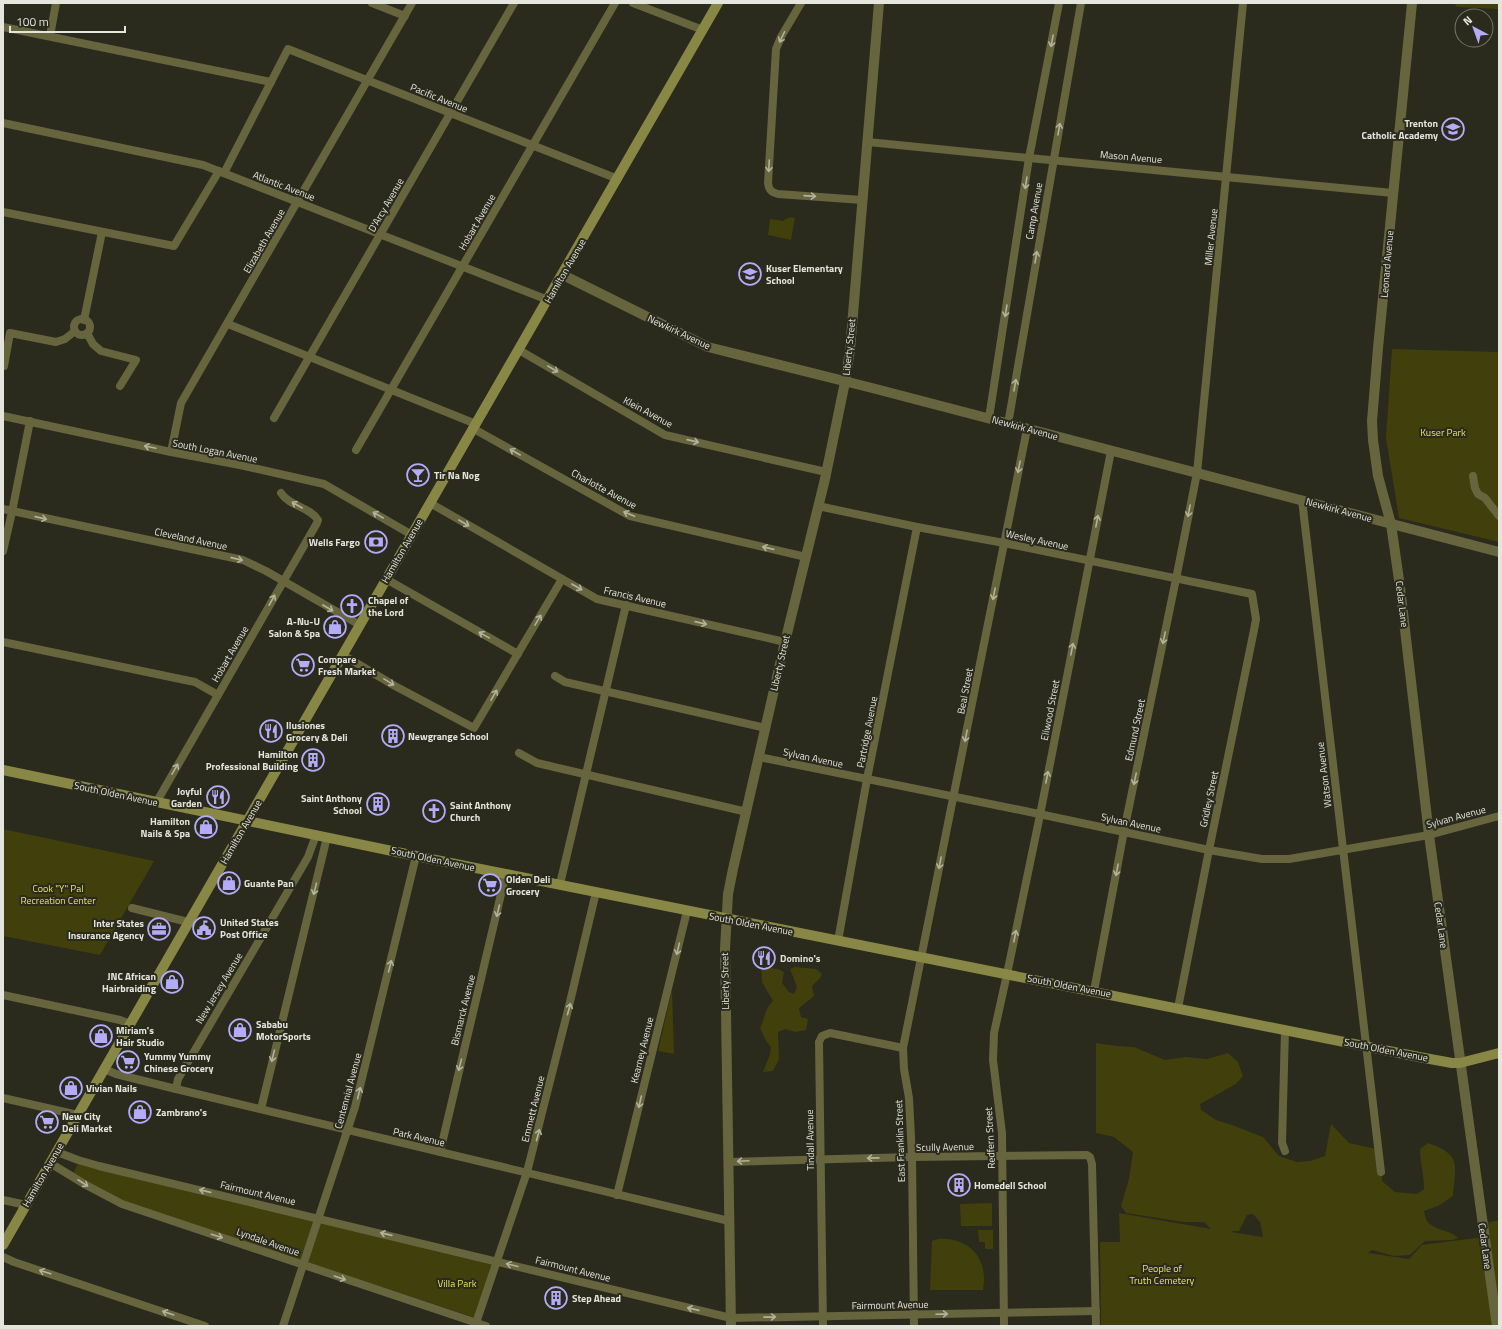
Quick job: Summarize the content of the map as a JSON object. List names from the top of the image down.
{
  "streets": {
    "main road": ["Hamilton Avenue", "South Olden Avenue"],
    "street": [
      "Pacific Avenue",
      "Mason Avenue",
      "Atlantic Avenue",
      "D'Arcy Avenue",
      "Camp Avenue",
      "Hobart Avenue",
      "Miller Avenue",
      "Elizabeth Avenue",
      "Leonard Avenue",
      "Newkirk Avenue",
      "Liberty Street",
      "Klein Avenue",
      "South Logan Avenue",
      "Charlotte Avenue",
      "Cleveland Avenue",
      "Wesley Avenue",
      "Francis Avenue",
      "Cedar Lane",
      "Beal Street",
      "Ellwood Street",
      "Edmund Street",
      "Partridge Avenue",
      "Sylvan Avenue",
      "Watson Avenue",
      "Gridley Street",
      "New Jersey Avenue",
      "Bismarck Avenue",
      "Kearney Avenue",
      "Centennial Avenue",
      "Emmett Avenue",
      "Park Avenue",
      "Redfern Street",
      "Tindall Avenue",
      "East Franklin Street",
      "Scully Avenue",
      "Fairmount Avenue",
      "Lyndale Avenue"
    ]
  },
  "crossings": [
    ["Pacific Avenue", "D'Arcy Avenue"],
    ["Pacific Avenue", "Hobart Avenue"],
    ["Pacific Avenue", "Elizabeth Avenue"],
    ["Pacific Avenue", "Hamilton Avenue"],
    ["Mason Avenue", "Camp Avenue"],
    ["Mason Avenue", "Miller Avenue"],
    ["Mason Avenue", "Leonard Avenue"],
    ["Mason Avenue", "Liberty Street"],
    ["Atlantic Avenue", "D'Arcy Avenue"],
    ["Atlantic Avenue", "Hobart Avenue"],
    ["Atlantic Avenue", "Elizabeth Avenue"],
    ["Atlantic Avenue", "Hamilton Avenue"],
    ["D'Arcy Avenue", "Charlotte Avenue"],
    ["Camp Avenue", "Newkirk Avenue"],
    ["Hobart Avenue", "Charlotte Avenue"],
    ["Hobart Avenue", "Cleveland Avenue"],
    ["Hobart Avenue", "South Olden Avenue"],
    ["Miller Avenue", "Newkirk Avenue"],
    ["Miller Avenue", "Edmund Street"],
    ["Elizabeth Avenue", "South Logan Avenue"],
    ["Elizabeth Avenue", "Charlotte Avenue"],
    ["Leonard Avenue", "Newkirk Avenue"],
    ["Leonard Avenue", "Cedar Lane"],
    ["Hamilton Avenue", "Newkirk Avenue"],
    ["Hamilton Avenue", "Klein Avenue"],
    ["Hamilton Avenue", "South Logan Avenue"],
    ["Hamilton Avenue", "Charlotte Avenue"],
    ["Hamilton Avenue", "Cleveland Avenue"],
    ["Hamilton Avenue", "Francis Avenue"],
    ["Hamilton Avenue", "South Olden Avenue"],
    ["Hamilton Avenue", "Park Avenue"],
    ["Hamilton Avenue", "Fairmount Avenue"],
    ["Hamilton Avenue", "Lyndale Avenue"],
    ["Newkirk Avenue", "Liberty Street"],
    ["Newkirk Avenue", "Cedar Lane"],
    ["Newkirk Avenue", "Beal Street"],
    ["Newkirk Avenue", "Ellwood Street"],
    ["Newkirk Avenue", "Edmund Street"],
    ["Newkirk Avenue", "Watson Avenue"],
    ["Liberty Street", "Klein Avenue"],
    ["Liberty Street", "Charlotte Avenue"],
    ["Liberty Street", "Wesley Avenue"],
    ["Liberty Street", "Francis Avenue"],
    ["Liberty Street", "Sylvan Avenue"],
    ["Liberty Street", "South Olden Avenue"],
    ["Liberty Street", "Park Avenue"],
    ["Liberty Street", "Scully Avenue"],
    ["Liberty Street", "Fairmount Avenue"],
    ["Wesley Avenue", "Beal Street"],
    ["Wesley Avenue", "Ellwood Street"],
    ["Wesley Avenue", "Edmund Street"],
    ["Wesley Avenue", "Partridge Avenue"],
    ["Wesley Avenue", "Gridley Street"],
    ["Cedar Lane", "Sylvan Avenue"],
    ["Cedar Lane", "South Olden Avenue"],
    ["Beal Street", "Sylvan Avenue"],
    ["Beal Street", "South Olden Avenue"],
    ["Beal Street", "East Franklin Street"],
    ["Ellwood Street", "Sylvan Avenue"],
    ["Ellwood Street", "South Olden Avenue"],
    ["Ellwood Street", "Redfern Street"],
    ["Edmund Street", "Sylvan Avenue"],
    ["Edmund Street", "South Olden Avenue"],
    ["Partridge Avenue", "Sylvan Avenue"],
    ["Partridge Avenue", "South Olden Avenue"],
    ["Sylvan Avenue", "Watson Avenue"],
    ["Sylvan Avenue", "Gridley Street"],
    ["Watson Avenue", "South Olden Avenue"],
    ["South Olden Avenue", "Gridley Street"],
    ["South Olden Avenue", "New Jersey Avenue"],
    ["South Olden Avenue", "Bismarck Avenue"],
    ["South Olden Avenue", "Kearney Avenue"],
    ["South Olden Avenue", "Centennial Avenue"],
    ["South Olden Avenue", "Emmett Avenue"],
    ["South Olden Avenue", "Redfern Street"],
    ["South Olden Avenue", "East Franklin Street"],
    ["New Jersey Avenue", "Park Avenue"],
    ["Bismarck Avenue", "Park Avenue"],
    ["Kearney Avenue", "Park Avenue"],
    ["Centennial Avenue", "Park Avenue"],
    ["Centennial Avenue", "Fairmount Avenue"],
    ["Centennial Avenue", "Lyndale Avenue"],
    ["Emmett Avenue", "Park Avenue"],
    ["Emmett Avenue", "Fairmount Avenue"],
    ["Emmett Avenue", "Lyndale Avenue"],
    ["Redfern Street", "Scully Avenue"],
    ["Redfern Street", "Fairmount Avenue"],
    ["Tindall Avenue", "East Franklin Street"],
    ["Tindall Avenue", "Scully Avenue"],
    ["Tindall Avenue", "Fairmount Avenue"],
    ["East Franklin Street", "Scully Avenue"],
    ["East Franklin Street", "Fairmount Avenue"],
    ["Scully Avenue", "Fairmount Avenue"]
  ],
  "one_way": [
    "Hobart Avenue",
    "Klein Avenue",
    "South Logan Avenue",
    "Charlotte Avenue",
    "Cleveland Avenue",
    "Francis Avenue",
    "Beal Street",
    "Ellwood Street",
    "Edmund Street",
    "Bismarck Avenue",
    "Kearney Avenue",
    "Centennial Avenue",
    "Emmett Avenue",
    "Scully Avenue",
    "Lyndale Avenue"
  ],
  "parks": [
    "Kuser Park",
    "Cook \"Y\" Pal Recreation Center",
    "People of Truth Cemetery",
    "Villa Park"
  ],
  "places": {
    "school or university": ["Trenton Catholic Academy", "Kuser Elementary School"],
    "bar": ["Tir Na Nog"],
    "bank": ["Wells Fargo"],
    "church": ["Chapel of the Lord", "Saint Anthony Church"],
    "shop": [
      "A-Nu-U Salon & Spa",
      "Hamilton Nails & Spa",
      "Guante Pan",
      "JNC African Hairbraiding",
      "Sababu MotorSports",
      "Miriam's Hair Studio",
      "Vivian Nails",
      "Zambrano's"
    ],
    "supermarket": [
      "Compare Fresh Market",
      "Olden Deli Grocery",
      "Yummy Yummy Chinese Grocery",
      "New City Deli Market"
    ],
    "restaurant": ["Ilusiones Grocery & Deli", "Joyful Garden", "Domino's"],
    "building": [
      "Newgrange School",
      "Hamilton Professional Building",
      "Saint Anthony School",
      "Homedell School",
      "Step Ahead"
    ],
    "public building": ["United States Post Office"],
    "office": ["Inter States Insurance Agency"]
  },
  "scale_bar": "100 m",
  "north": "top left"
}
